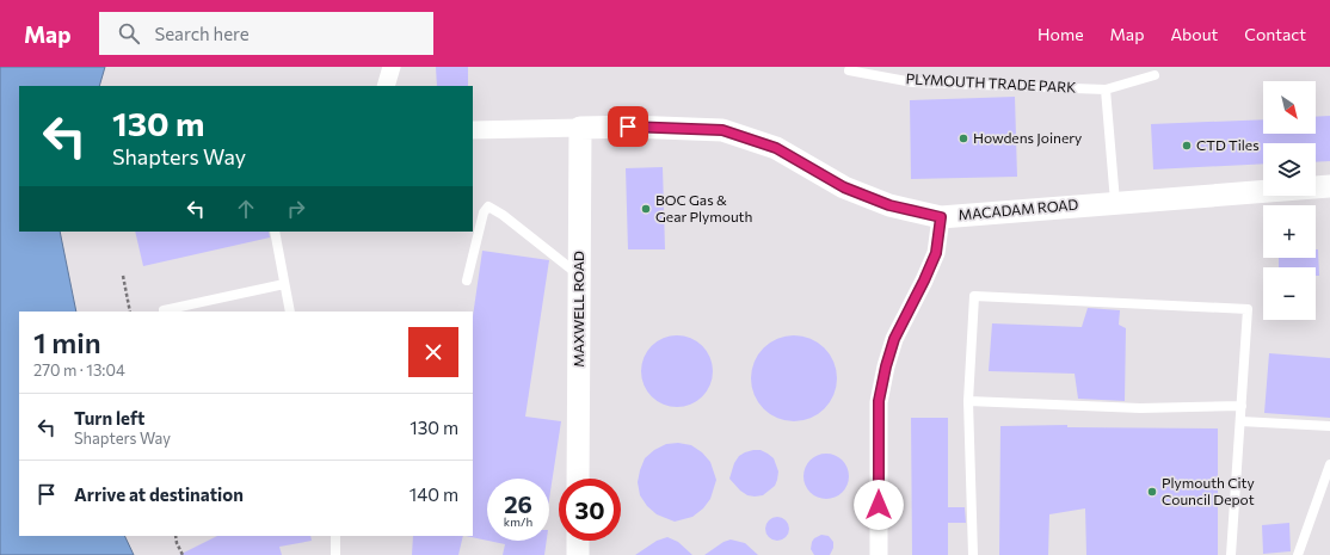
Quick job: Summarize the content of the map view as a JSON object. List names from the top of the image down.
{
  "streets": {
    "street": ["MACADAM ROAD", "MAXWELL ROAD"],
    "lane": ["PLYMOUTH TRADE PARK"]
  },
  "places": [
    "Howdens Joinery",
    "CTD Tiles",
    "BOC Gas & Gear Plymouth",
    "Plymouth City Council Depot"
  ],
  "north": "bottom right",
  "page": {
    "header": "Map",
    "search": "Search here",
    "nav": [
      "Home",
      "Map",
      "About",
      "Contact"
    ],
    "map_buttons": ["+", "−"],
    "turn": ["130 m", "Shapters Way"],
    "heading": ["1 min", "270 m · 13:04"],
    "list": [
      {
        "name": "Turn left",
        "note": "Shapters Way",
        "value": "130 m"
      },
      {
        "name": "Arrive at destination",
        "value": "140 m"
      }
    ],
    "speed": "26 km/h",
    "limit": "30"
  }
}
